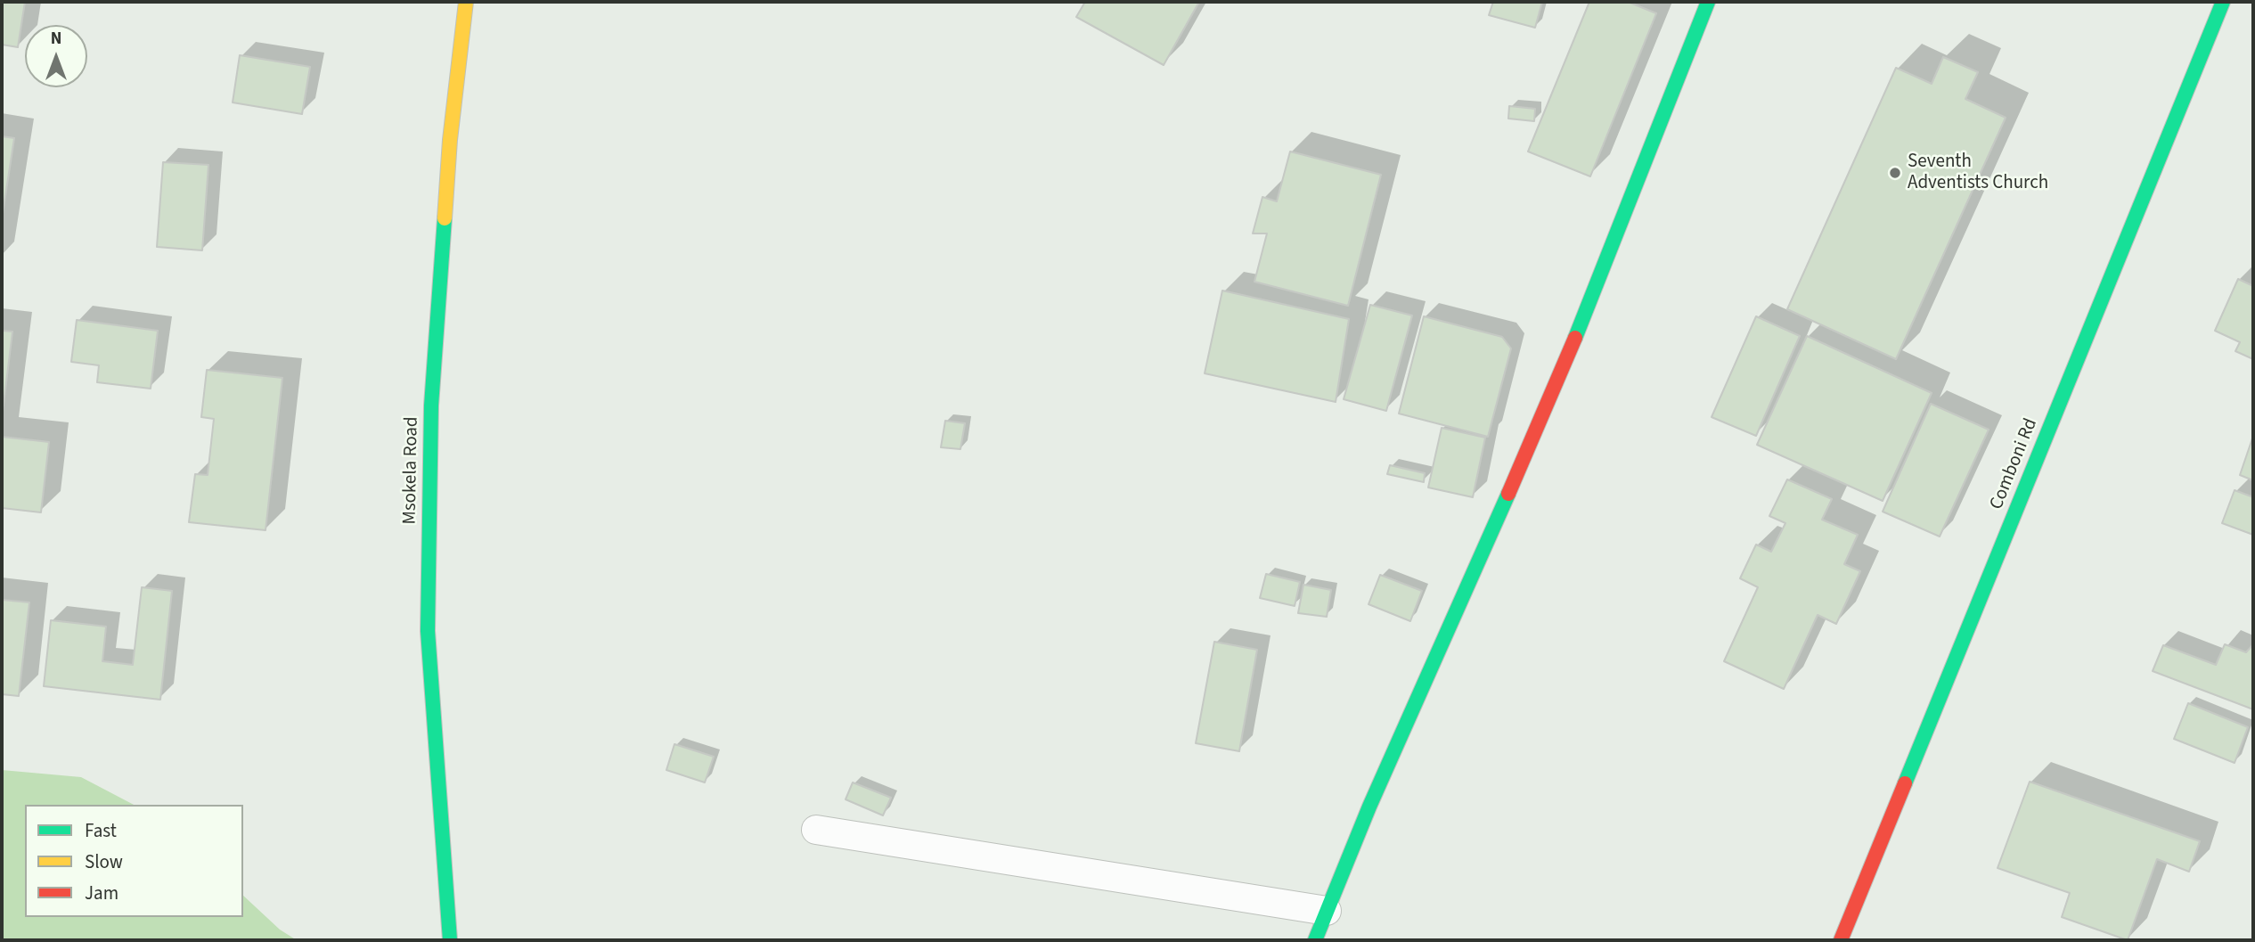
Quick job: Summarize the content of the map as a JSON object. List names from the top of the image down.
{
  "streets": {
    "street": ["Comboni Rd", "Msokela Road"]
  },
  "places": ["Seventh Adventists Church"],
  "legend": ["Fast", "Slow", "Jam"],
  "north": "top"
}
